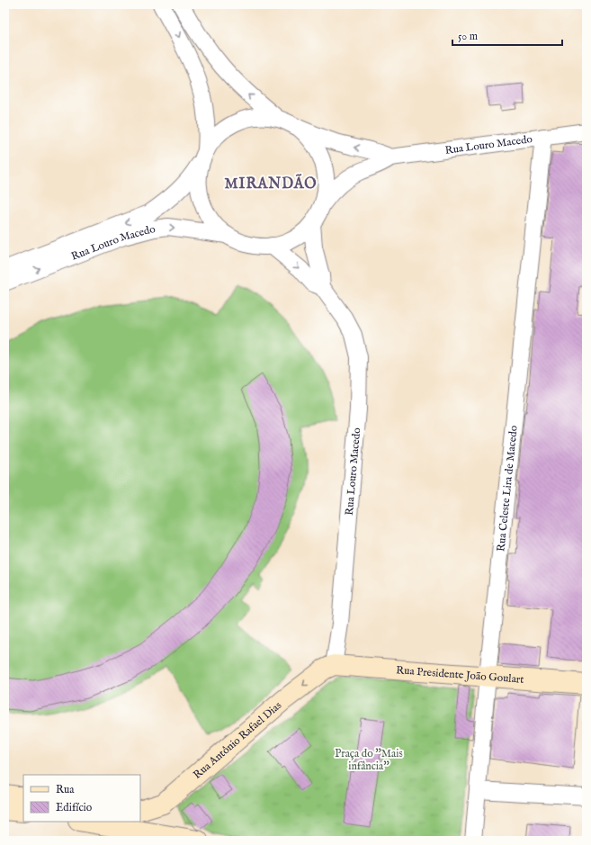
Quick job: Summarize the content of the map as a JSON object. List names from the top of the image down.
{
  "streets": {
    "street": [
      "Rua Louro Macedo",
      "Rua Celeste Lira de Macedo",
      "Rua Presidente João Goulart",
      "Rua Antônio Rafael Dias"
    ]
  },
  "crossings": [
    ["Rua Louro Macedo", "Rua Celeste Lira de Macedo"],
    ["Rua Louro Macedo", "Rua Presidente João Goulart"],
    ["Rua Louro Macedo", "Rua Antônio Rafael Dias"],
    ["Rua Celeste Lira de Macedo", "Rua Presidente João Goulart"],
    ["Rua Presidente João Goulart", "Rua Antônio Rafael Dias"]
  ],
  "one_way": ["Rua Antônio Rafael Dias"],
  "districts": ["MIRANDÃO"],
  "parks": ["Praça do ''Mais infância''"],
  "legend": ["Rua", "Edifício"],
  "scale_bar": "50 m"
}
